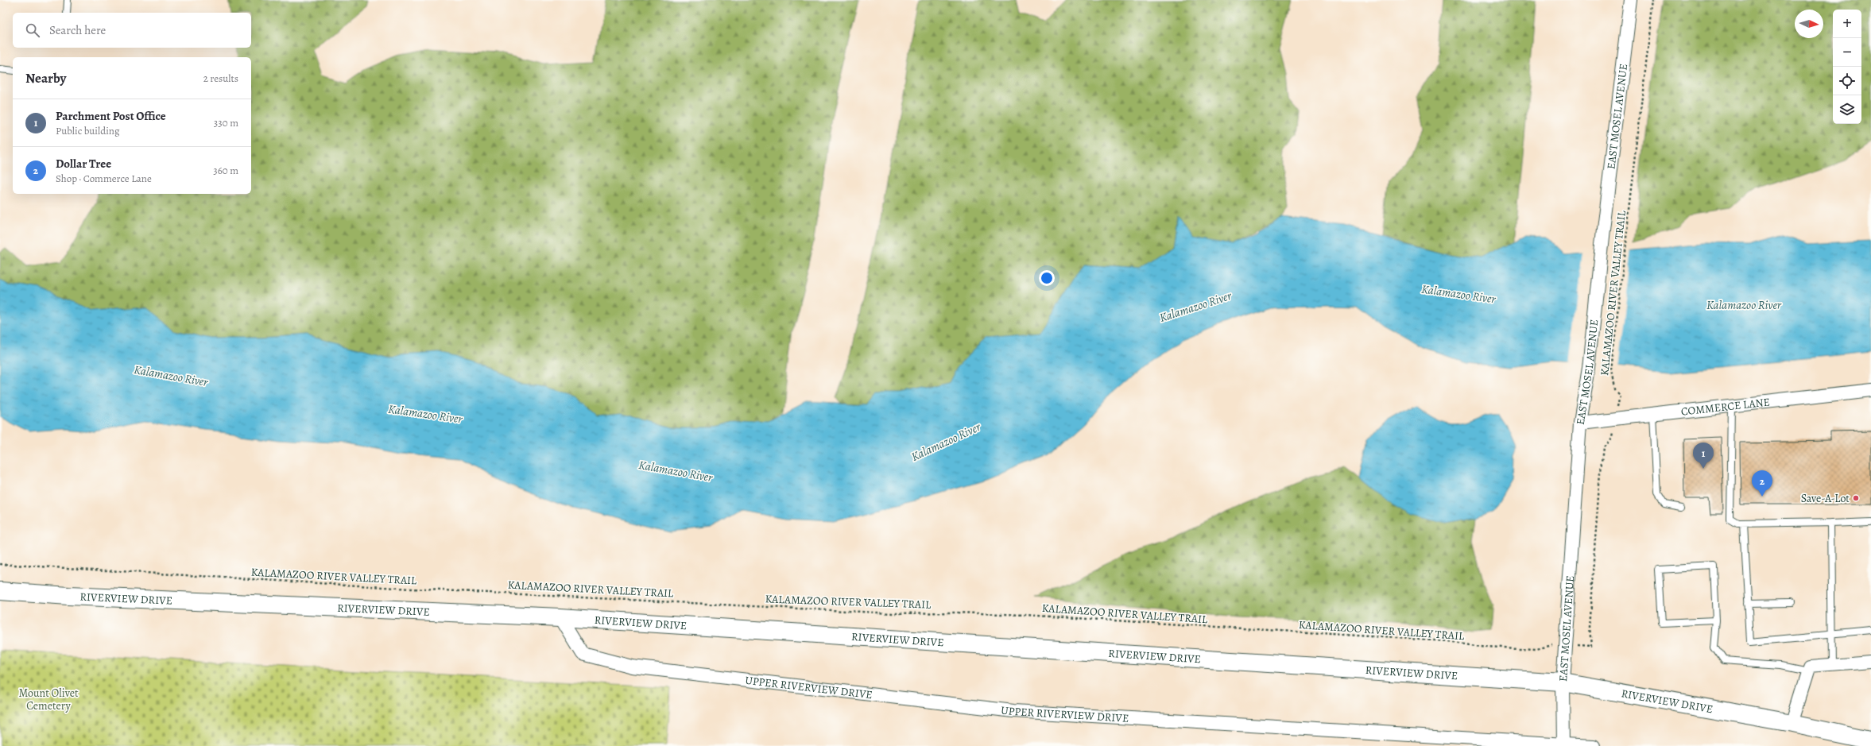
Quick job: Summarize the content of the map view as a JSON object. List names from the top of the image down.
{
  "streets": {
    "street": [
      "EAST MOSEL AVENUE",
      "COMMERCE LANE",
      "RIVERVIEW DRIVE",
      "UPPER RIVERVIEW DRIVE"
    ],
    "path": ["KALAMAZOO RIVER VALLEY TRAIL"]
  },
  "crossings": [
    ["EAST MOSEL AVENUE", "KALAMAZOO RIVER VALLEY TRAIL"],
    ["EAST MOSEL AVENUE", "COMMERCE LANE"],
    ["EAST MOSEL AVENUE", "RIVERVIEW DRIVE"],
    ["EAST MOSEL AVENUE", "UPPER RIVERVIEW DRIVE"],
    ["KALAMAZOO RIVER VALLEY TRAIL", "COMMERCE LANE"],
    ["RIVERVIEW DRIVE", "UPPER RIVERVIEW DRIVE"]
  ],
  "water": ["Kalamazoo River"],
  "parks": ["Mount Olivet Cemetery"],
  "places": ["Save-A-Lot"],
  "north": "right",
  "page": {
    "map_buttons": ["+", "−"],
    "search": "Search here",
    "heading": ["Nearby", "2 results"],
    "list": [
      {
        "mark": "1",
        "name": "Parchment Post Office",
        "note": "Public building",
        "value": "330 m"
      },
      {
        "mark": "2",
        "name": "Dollar Tree",
        "note": "Shop · Commerce Lane",
        "value": "360 m"
      }
    ],
    "pins": ["1", "2"]
  }
}
